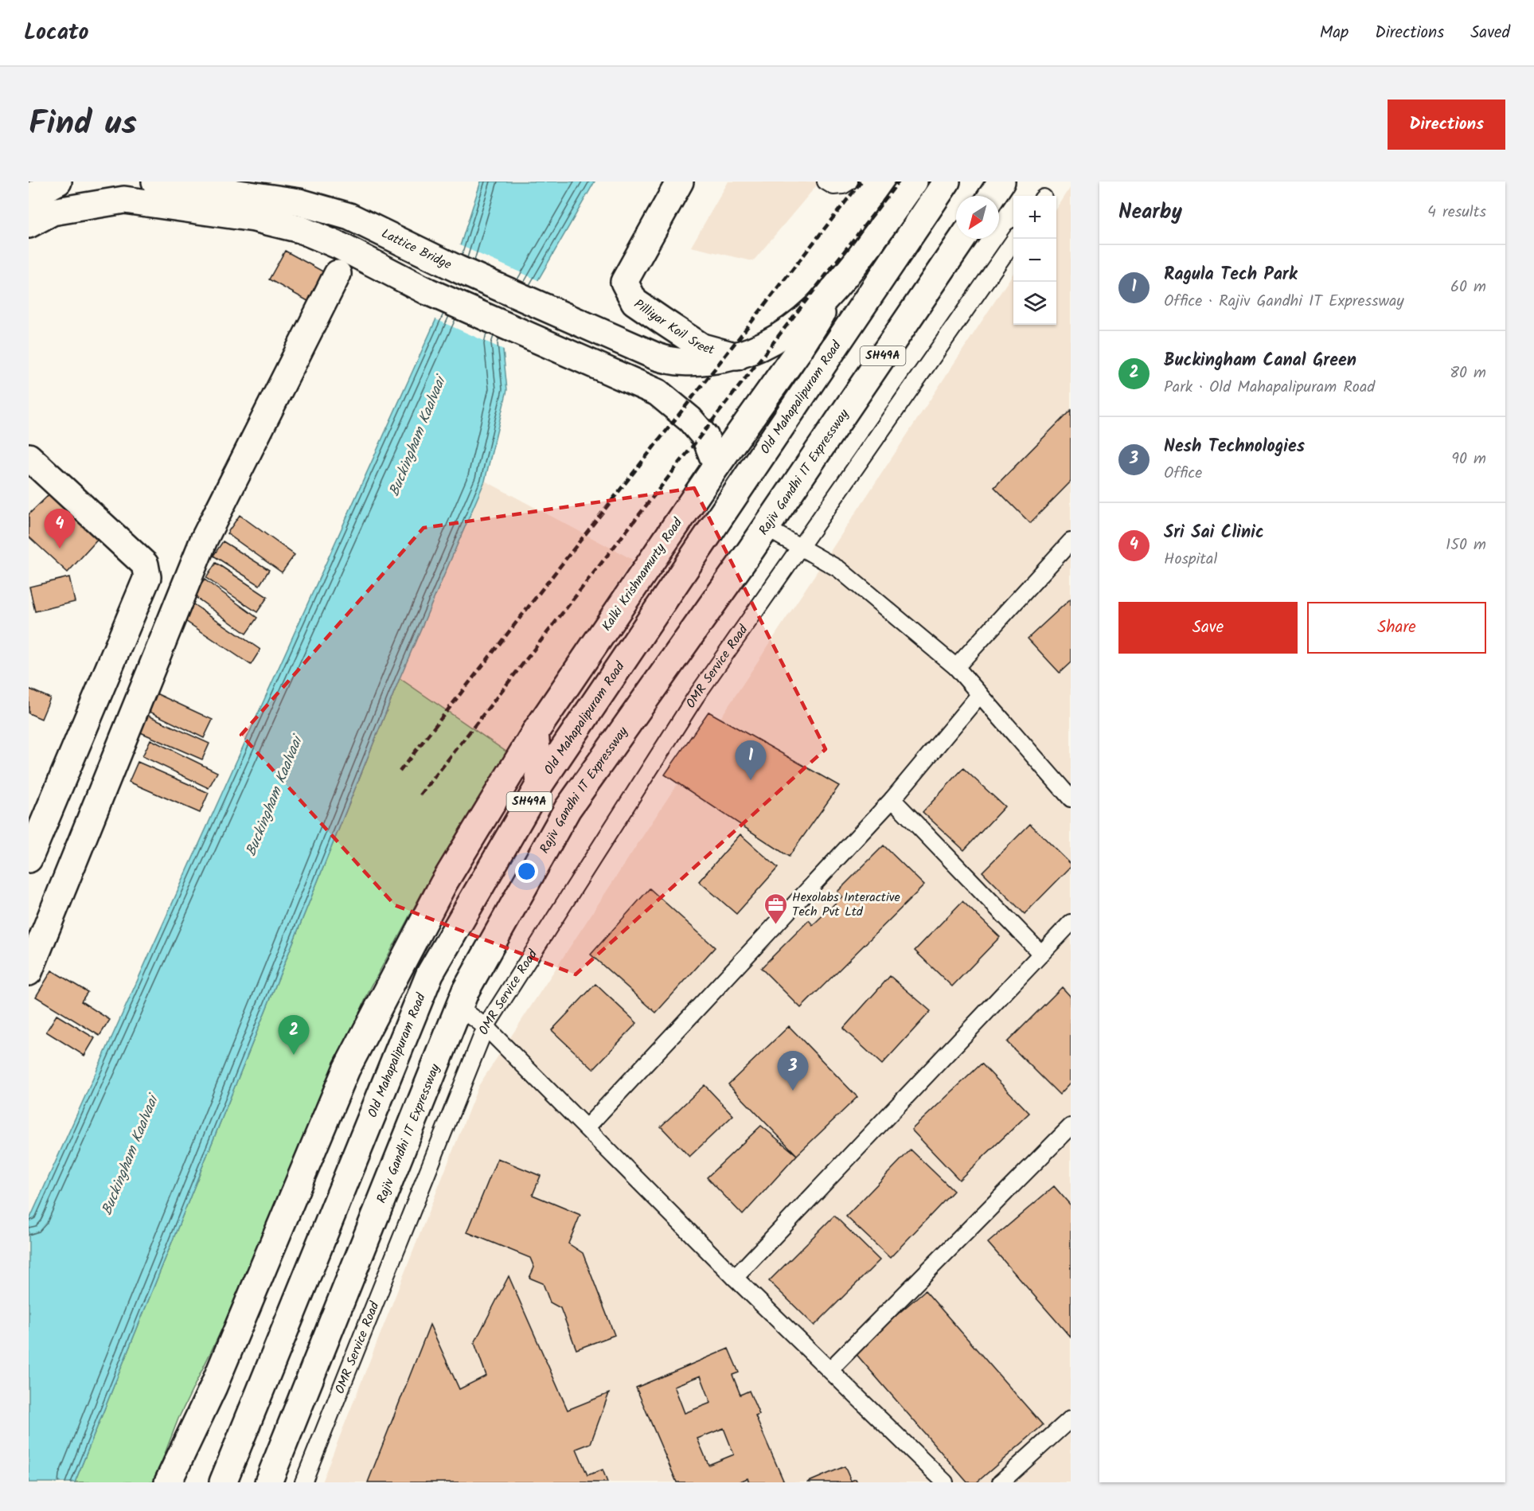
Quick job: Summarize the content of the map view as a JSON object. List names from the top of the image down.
{
  "streets": {
    "main road": [
      "Lattice Bridge",
      "Pilliyar Koil Sreet",
      "SH49A",
      "Old Mahapalipuram Road",
      "Rajiv Gandhi IT Expressway",
      "Kalki Krishnamurty Road"
    ],
    "lane": ["OMR Service Road"]
  },
  "crossings": [
    ["Lattice Bridge", "Pilliyar Koil Sreet"]
  ],
  "water": ["Buckingham Kaalvaai"],
  "places": {
    "office": ["Hexolabs Interactive Tech Pvt Ltd"]
  },
  "north": "bottom left",
  "page": {
    "header": "Locato",
    "nav": ["Map", "Directions", "Saved"],
    "title": "Find us",
    "buttons": [
      "Directions",
      ["Save", "Share"]
    ],
    "heading": ["Nearby", "4 results"],
    "map_buttons": ["+", "−"],
    "list": [
      {
        "mark": "1",
        "name": "Ragula Tech Park",
        "note": "Office · Rajiv Gandhi IT Expressway",
        "value": "60 m"
      },
      {
        "mark": "2",
        "name": "Buckingham Canal Green",
        "note": "Park · Old Mahapalipuram Road",
        "value": "80 m"
      },
      {
        "mark": "3",
        "name": "Nesh Technologies",
        "note": "Office",
        "value": "90 m"
      },
      {
        "mark": "4",
        "name": "Sri Sai Clinic",
        "note": "Hospital",
        "value": "150 m"
      }
    ],
    "pins": [
      "4",
      "1",
      "2",
      "3"
    ]
  }
}
